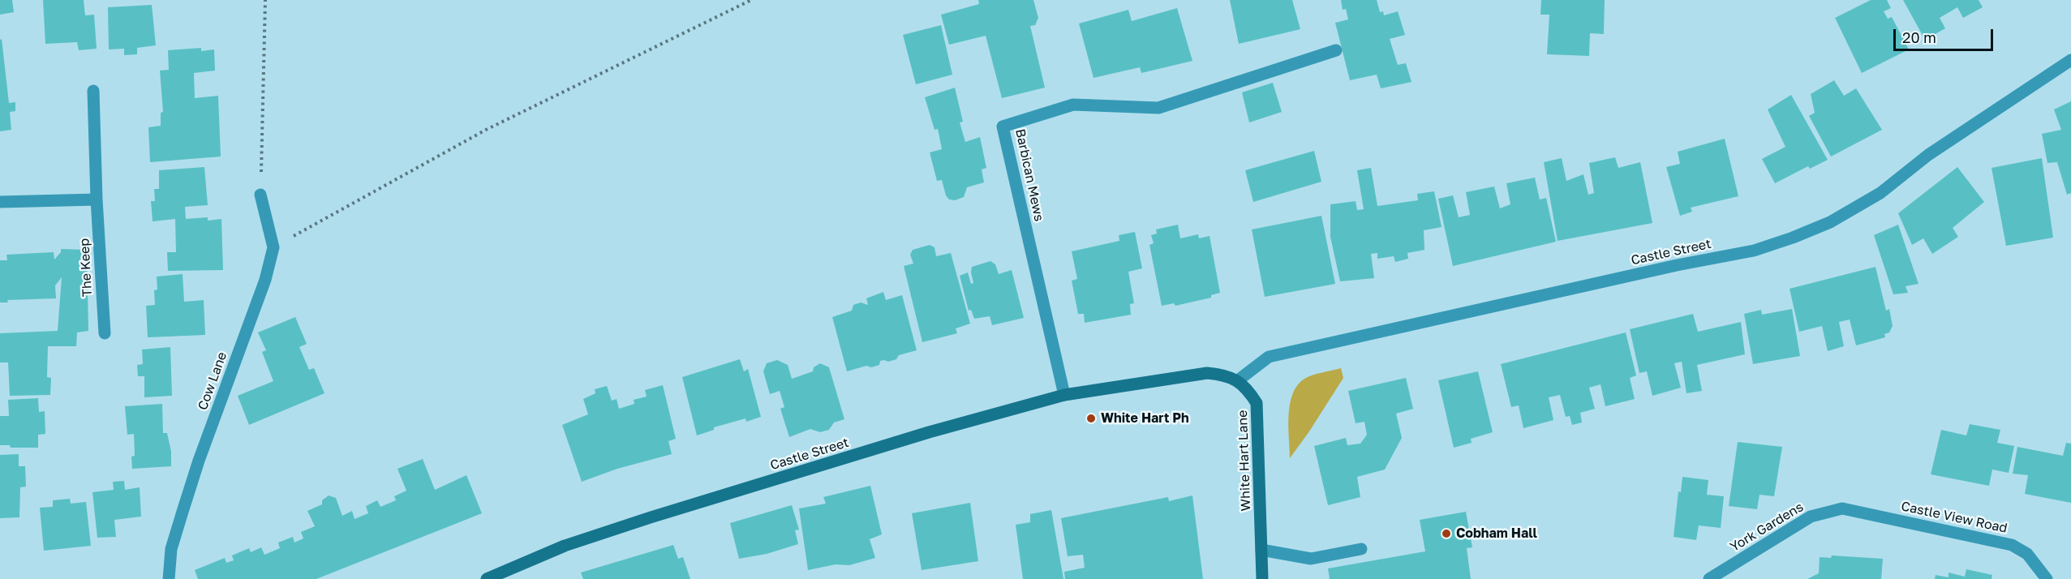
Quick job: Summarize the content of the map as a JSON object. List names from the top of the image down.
{
  "streets": {
    "street": [
      "Barbican Mews",
      "Castle Street",
      "The Keep",
      "Cow Lane",
      "White Hart Lane",
      "Castle View Road",
      "York Gardens"
    ]
  },
  "crossings": [
    ["Barbican Mews", "Castle Street"],
    ["Castle Street", "White Hart Lane"],
    ["Castle View Road", "York Gardens"]
  ],
  "places": ["White Hart Ph", "Cobham Hall"],
  "scale_bar": "20 m"
}
